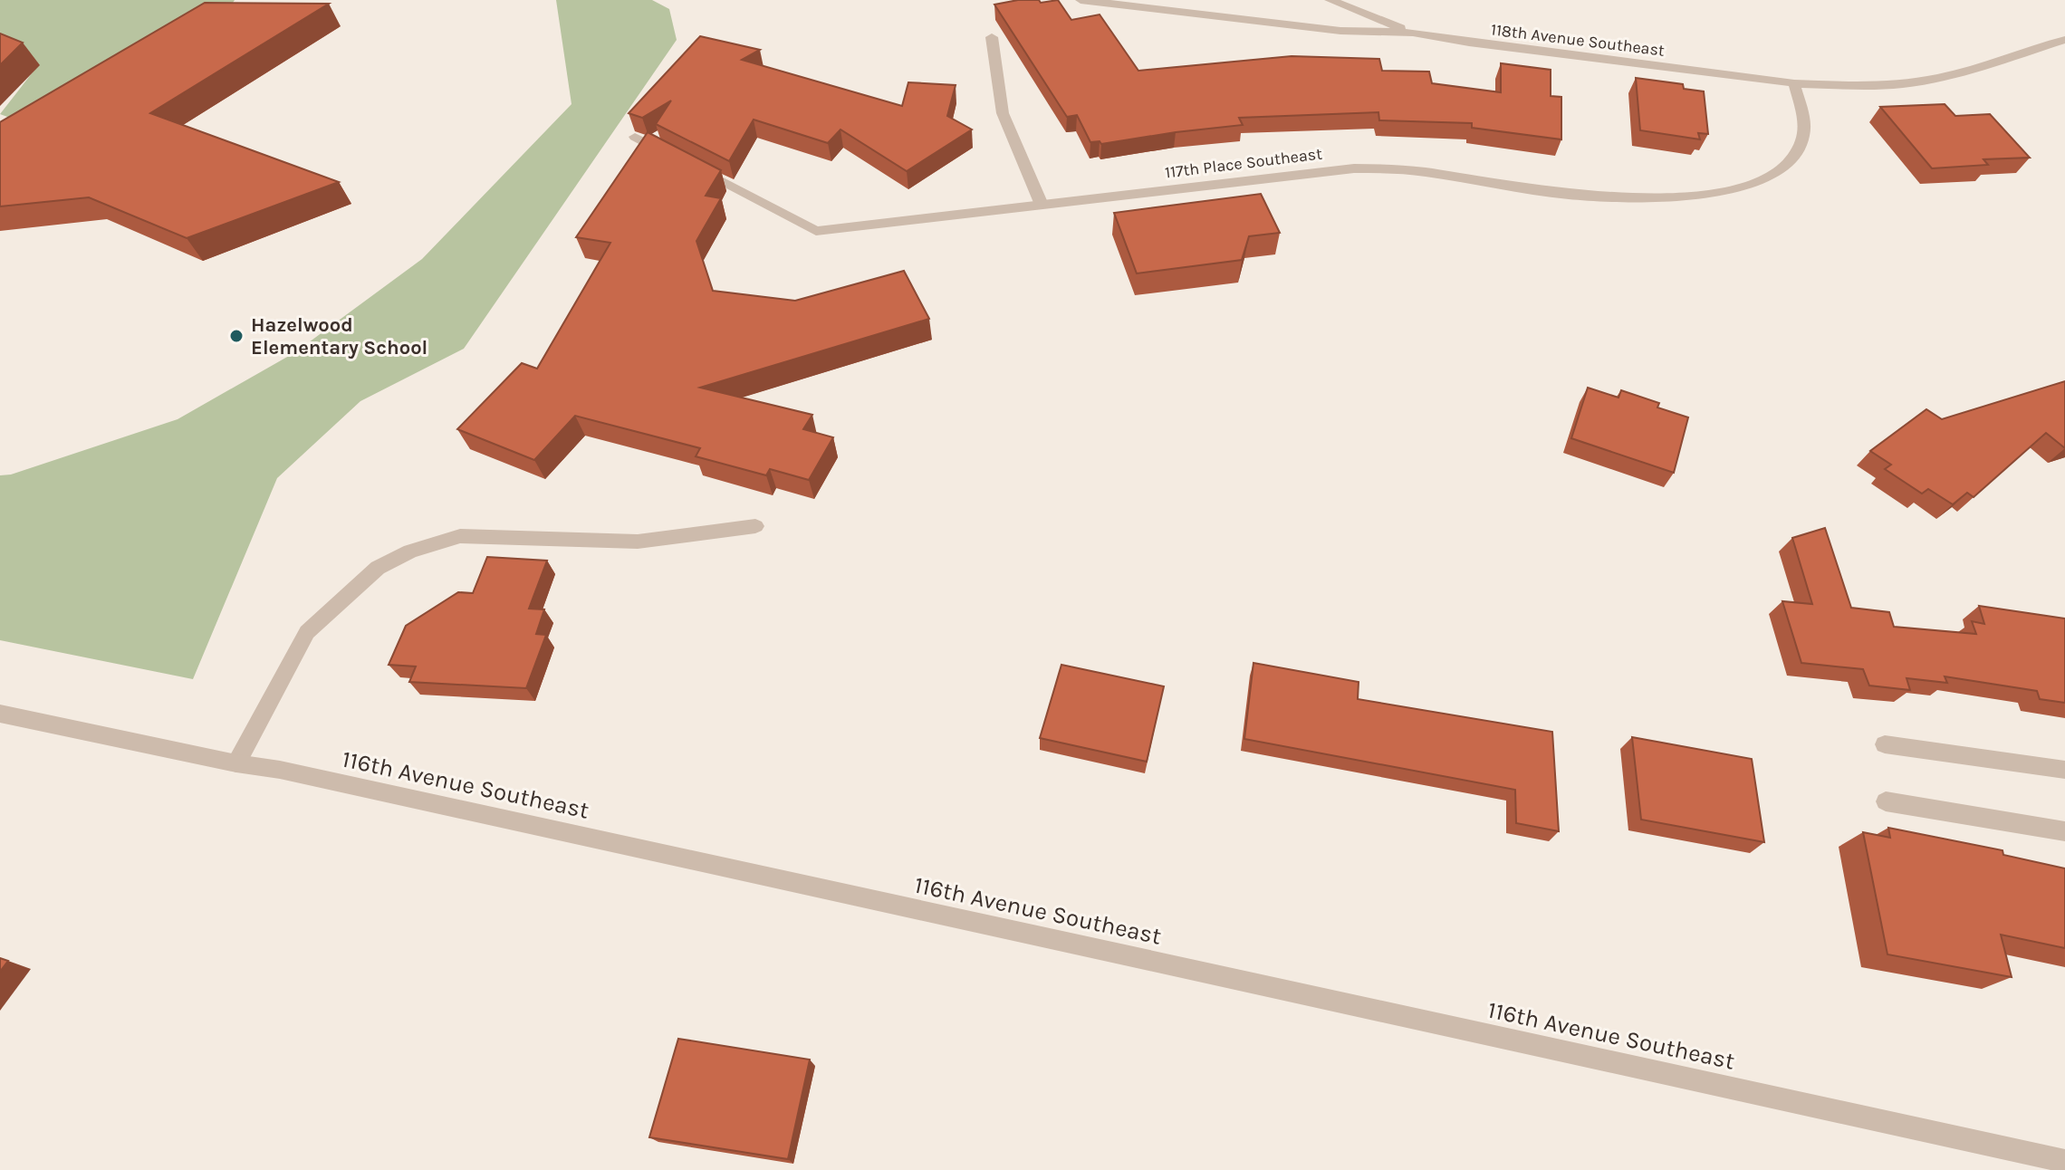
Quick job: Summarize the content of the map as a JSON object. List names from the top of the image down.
{
  "streets": {
    "street": ["118th Avenue Southeast", "117th Place Southeast", "116th Avenue Southeast"]
  },
  "crossings": [
    ["118th Avenue Southeast", "117th Place Southeast"]
  ],
  "places": ["Hazelwood Elementary School"]
}
